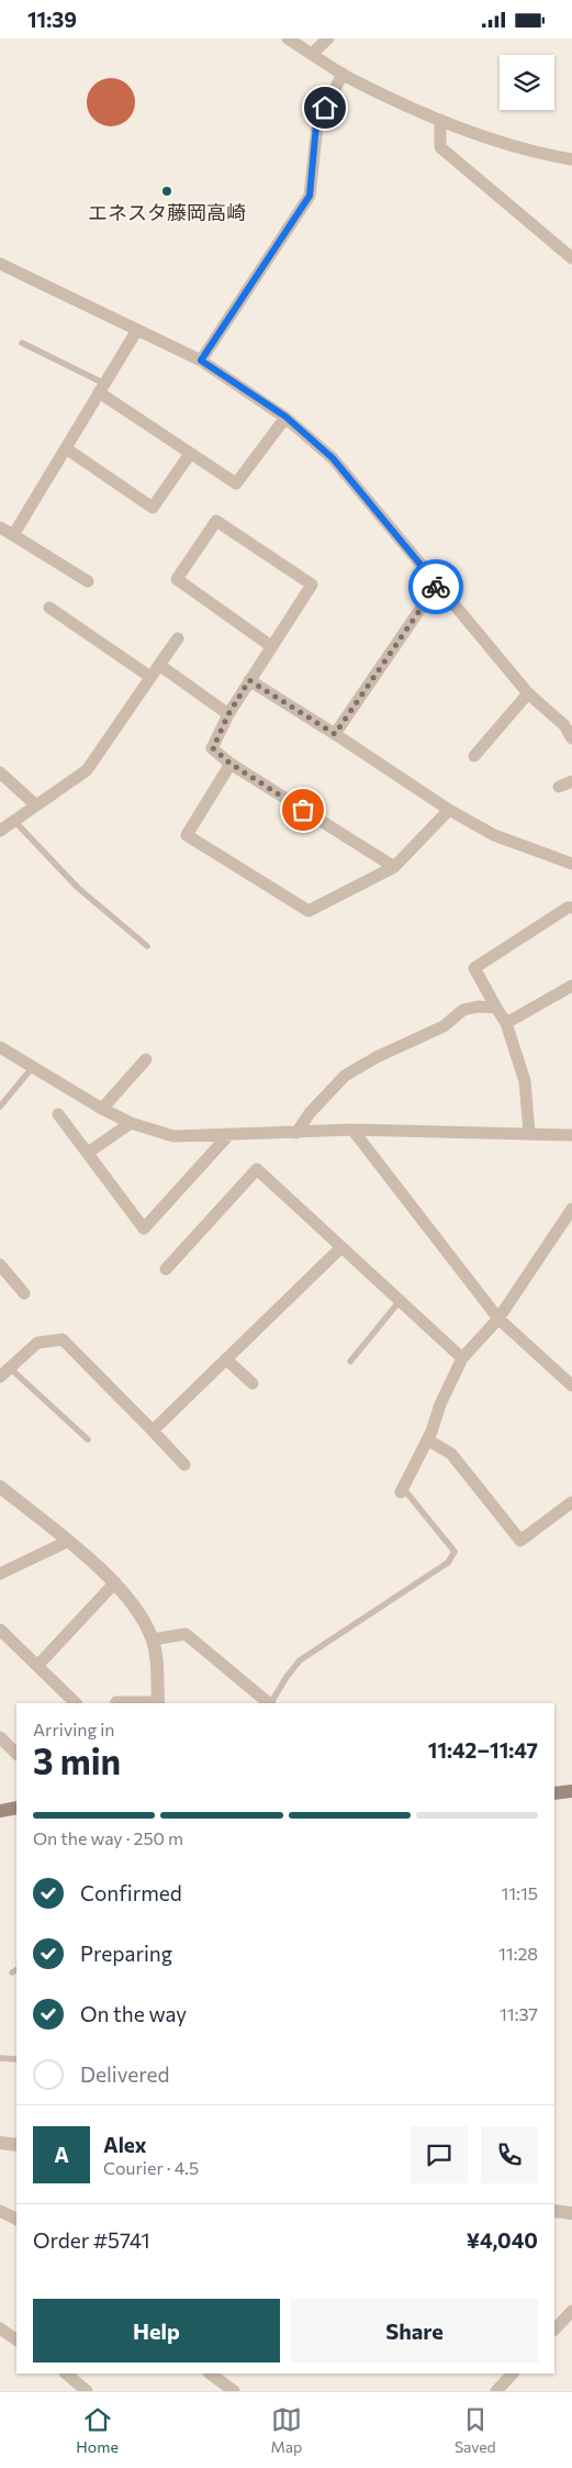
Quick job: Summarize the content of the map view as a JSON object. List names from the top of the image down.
{
  "places": ["エネスタ藤岡高崎"],
  "page": {
    "status": "11:39",
    "heading": ["3 min", "Arriving in", "11:42–11:47"],
    "panel": [
      "Alex",
      "Courier · 4.5",
      "Order #5741",
      "¥4,040"
    ],
    "bar": "On the way · 250 m",
    "list": [
      ["Confirmed", "11:15"],
      ["Preparing", "11:28"],
      ["On the way", "11:37"],
      "Delivered"
    ],
    "round": "A",
    "buttons": ["Help", "Share"],
    "tabs": ["Home", "Map", "Saved"]
  }
}
